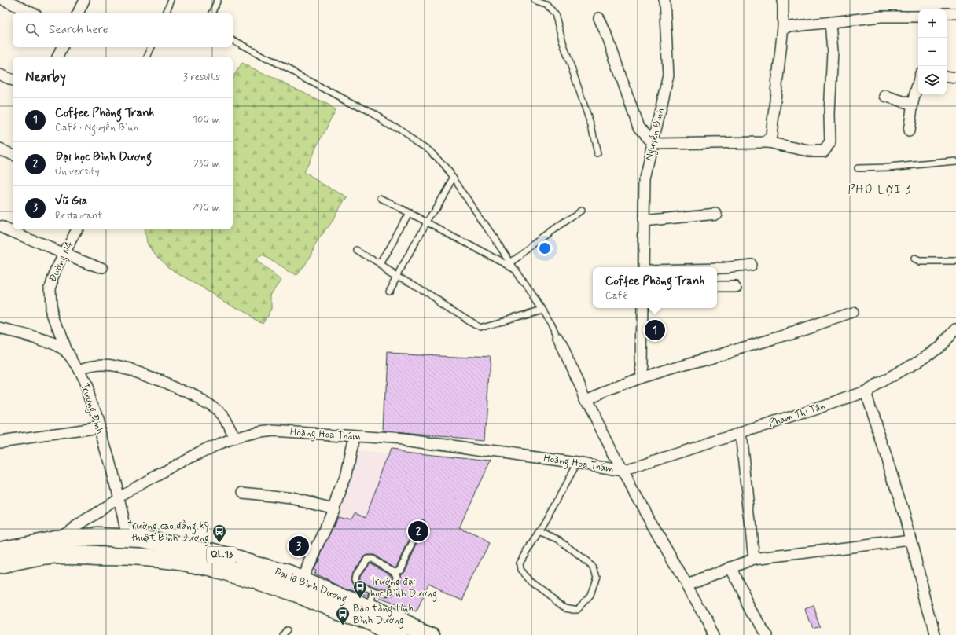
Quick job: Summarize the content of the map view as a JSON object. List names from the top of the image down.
{
  "streets": {
    "highway": ["QL.13", "Đại lộ Bình Dương"],
    "street": [
      "Nguyễn Bình",
      "Đường N4",
      "Trương Định",
      "Phạm Thị Tân",
      "Hoàng Hoa Thám"
    ]
  },
  "crossings": [
    ["Đường N4", "Trương Định"],
    ["Trương Định", "Hoàng Hoa Thám"],
    ["Trương Định", "Đại lộ Bình Dương"],
    ["Phạm Thị Tân", "Hoàng Hoa Thám"],
    ["Hoàng Hoa Thám", "Đại lộ Bình Dương"]
  ],
  "districts": ["PHÚ LỢI 3"],
  "places": {
    "bus stop": ["Trường cao đẳng kỹ thuật Bình Dương", "Trường đại học Bình Dương", "Bảo tàng tỉnh Bình Dương"]
  },
  "page": {
    "map_buttons": ["+", "−"],
    "search": "Search here",
    "heading": ["Nearby", "3 results"],
    "list": [
      {
        "mark": "1",
        "name": "Coffee Phòng Tranh",
        "note": "Café · Nguyễn Bình",
        "value": "100 m"
      },
      {
        "mark": "2",
        "name": "Đại học Bình Dương",
        "note": "University",
        "value": "230 m"
      },
      {
        "mark": "3",
        "name": "Vũ Gia",
        "note": "Restaurant",
        "value": "290 m"
      }
    ],
    "popup": ["Coffee Phòng Tranh", "Café"],
    "pins": ["1", "2", "3"]
  }
}
